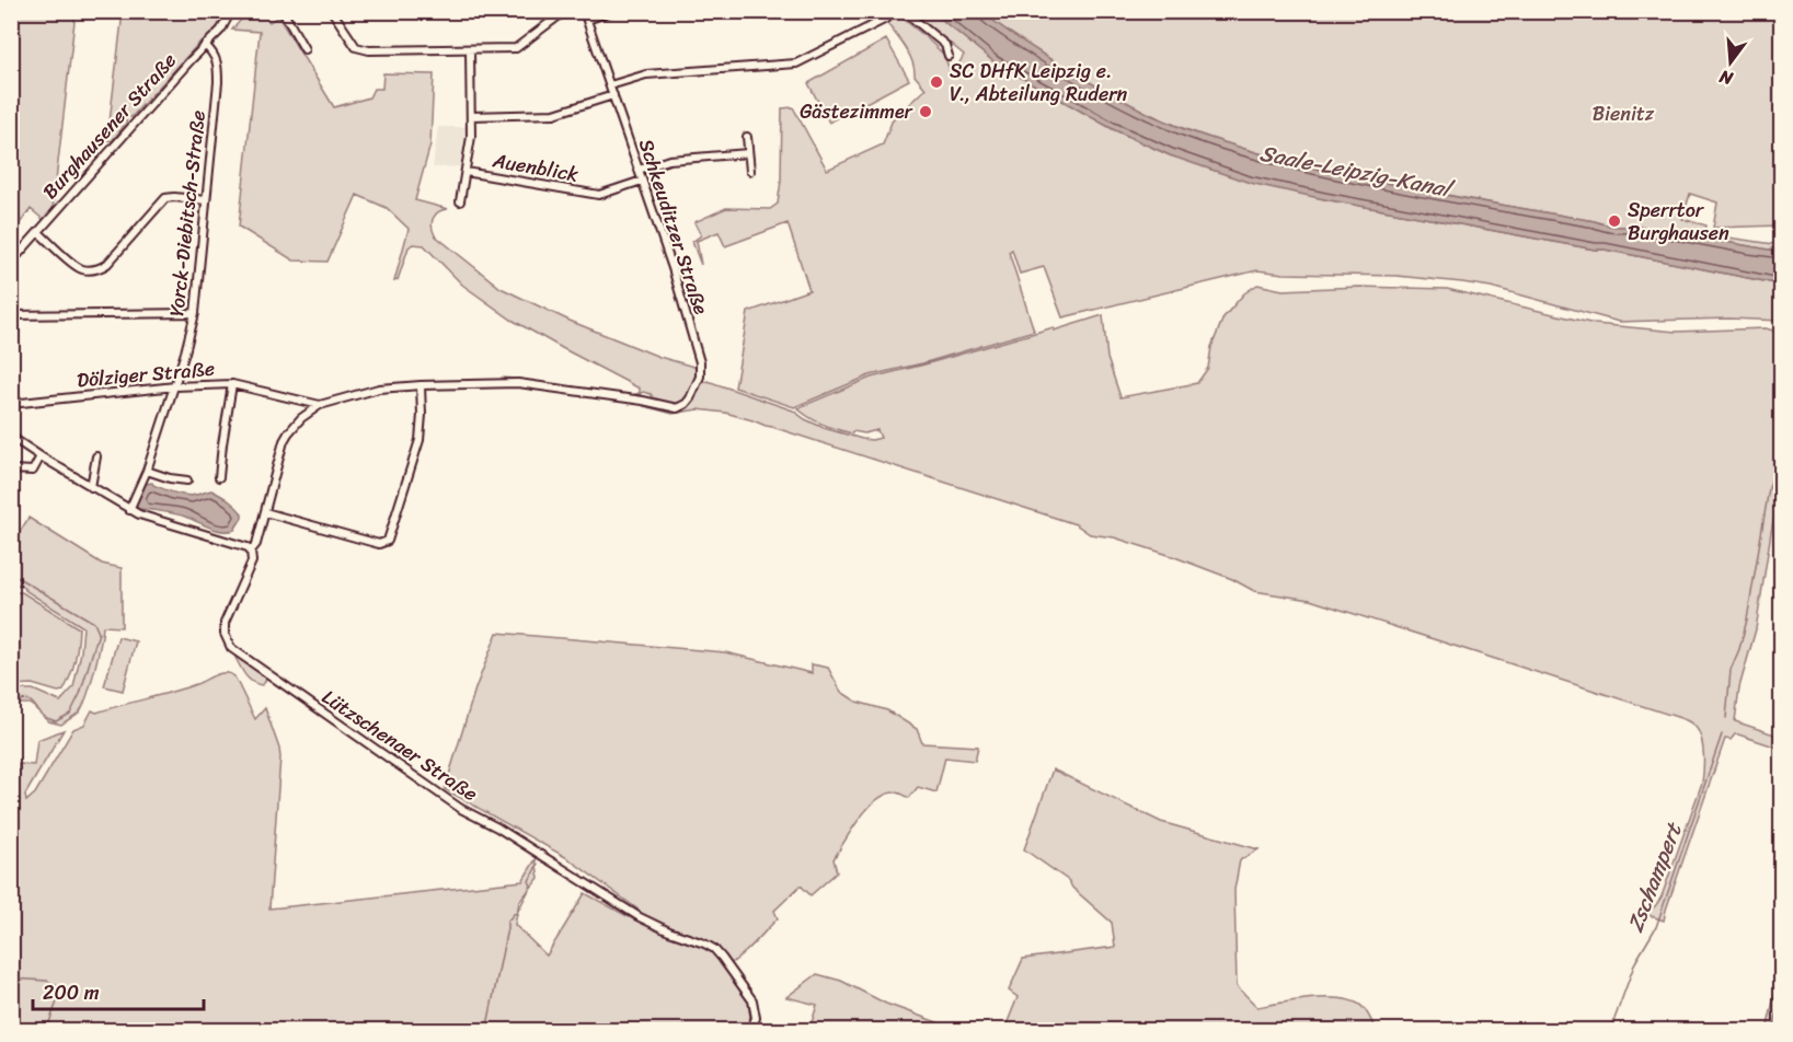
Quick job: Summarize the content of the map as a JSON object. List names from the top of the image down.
{
  "streets": {
    "street": [
      "Burghausener Straße",
      "Auenblick",
      "Yorck-Diebitsch-Straße",
      "Schkeuditzer Straße",
      "Dölziger Straße",
      "Lützschenaer Straße"
    ]
  },
  "crossings": [
    ["Burghausener Straße", "Yorck-Diebitsch-Straße"],
    ["Auenblick", "Schkeuditzer Straße"],
    ["Yorck-Diebitsch-Straße", "Dölziger Straße"],
    ["Dölziger Straße", "Lützschenaer Straße"]
  ],
  "water": ["Saale-Leipzig-Kanal", "Zschampert"],
  "parks": ["Bienitz"],
  "places": ["SC DHfK Leipzig e. V., Abteilung Rudern", "Gästezimmer", "Sperrtor Burghausen"],
  "scale_bar": "200 m",
  "north": "bottom"
}
